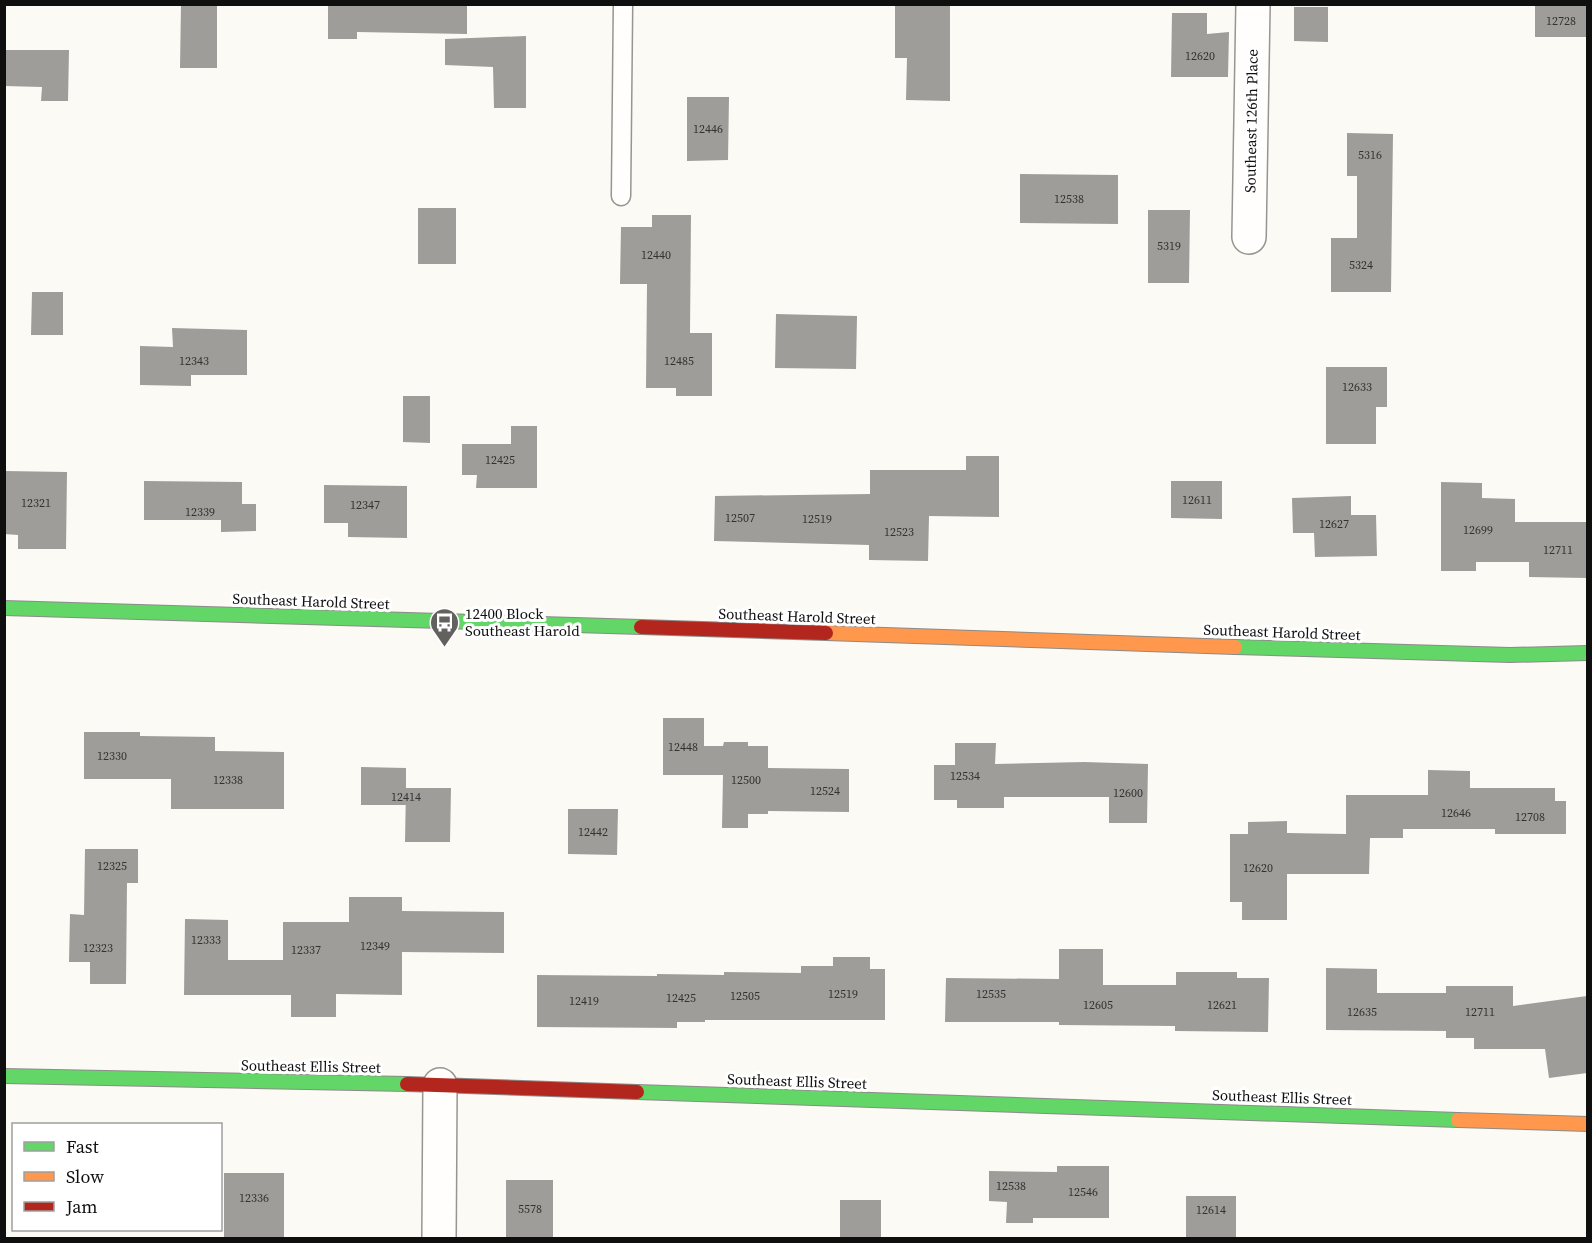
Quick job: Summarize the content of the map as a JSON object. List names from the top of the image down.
{
  "streets": {
    "street": ["Southeast 126th Place", "Southeast Harold Street", "Southeast Ellis Street"]
  },
  "places": {
    "bus stop": ["12400 Block Southeast Harold"]
  },
  "house_numbers": [
    "12728",
    "12620",
    "12446",
    "5316",
    "12538",
    "5319",
    "12440",
    "5324",
    "12343",
    "12485",
    "12633",
    "12425",
    "12611",
    "12321",
    "12347",
    "12339",
    "12507",
    "12519",
    "12627",
    "12699",
    "12523",
    "12711",
    "12448",
    "12330",
    "12534",
    "12338",
    "12500",
    "12524",
    "12600",
    "12414",
    "12646",
    "12708",
    "12442",
    "12325",
    "12620",
    "12333",
    "12349",
    "12323",
    "12337",
    "12519",
    "12535",
    "12505",
    "12425",
    "12419",
    "12605",
    "12621",
    "12635",
    "12711",
    "12538",
    "12546",
    "12336",
    "5578",
    "12614"
  ],
  "legend": ["Fast", "Slow", "Jam"]
}
